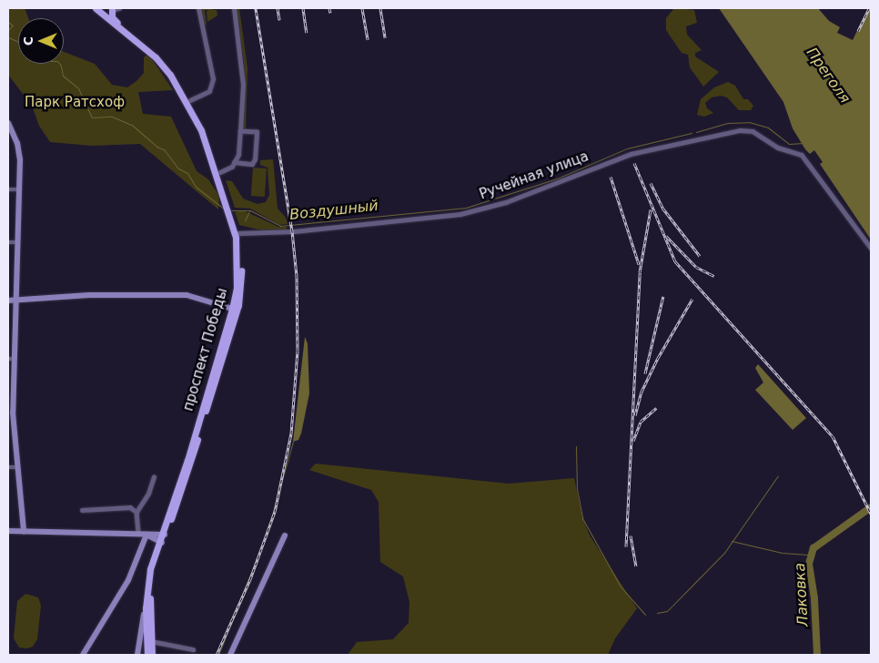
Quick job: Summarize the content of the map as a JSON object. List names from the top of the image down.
{
  "streets": {
    "main road": ["проспект Победы"],
    "street": ["Ручейная улица"]
  },
  "crossings": [
    ["Ручейная улица", "проспект Победы"]
  ],
  "water": ["Преголя", "Воздушный", "Лаковка"],
  "parks": ["Парк Ратсхоф"],
  "north": "left"
}
